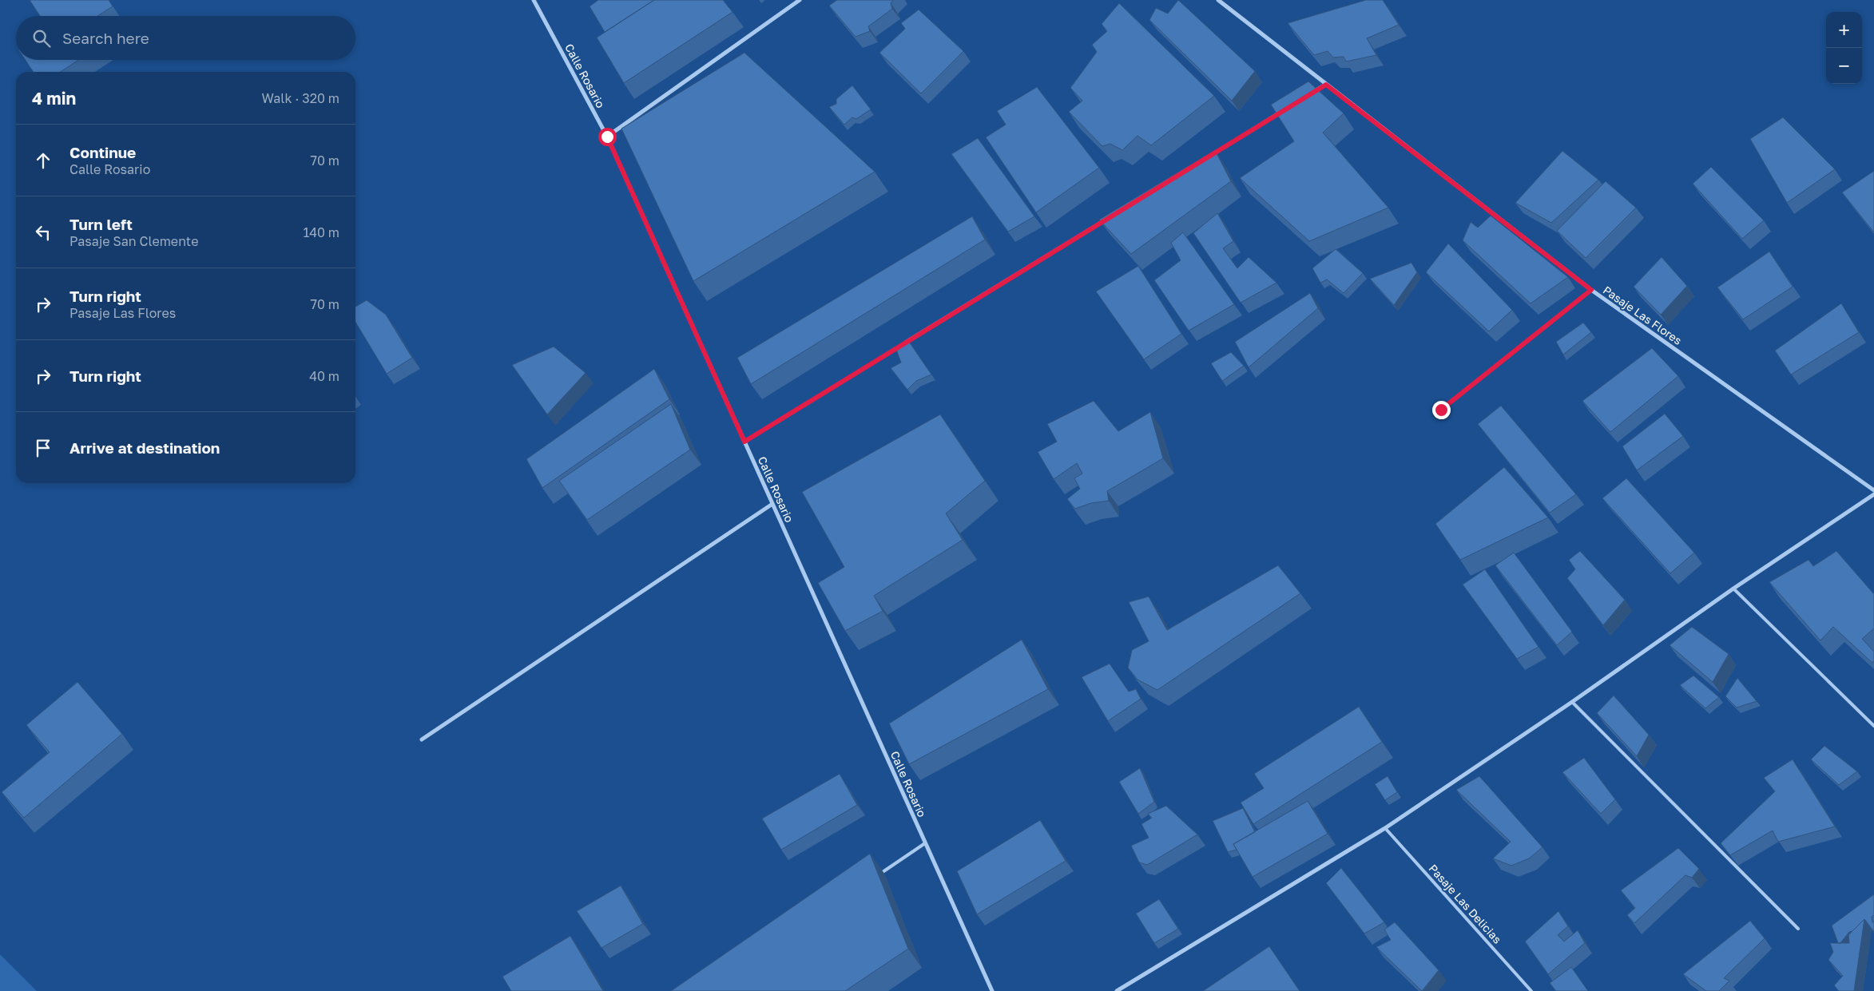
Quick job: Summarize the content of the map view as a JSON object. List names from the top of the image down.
{
  "streets": {
    "street": ["Calle Rosario", "Pasaje Las Flores"],
    "lane": ["Pasaje Las Delicias"]
  },
  "page": {
    "map_buttons": ["+", "−"],
    "search": "Search here",
    "heading": ["4 min", "Walk · 320 m"],
    "list": [
      ["Continue", "Calle Rosario", "70 m"],
      ["Turn left", "Pasaje San Clemente", "140 m"],
      ["Turn right", "Pasaje Las Flores", "70 m"],
      ["Turn right", "40 m"],
      "Arrive at destination"
    ]
  }
}
